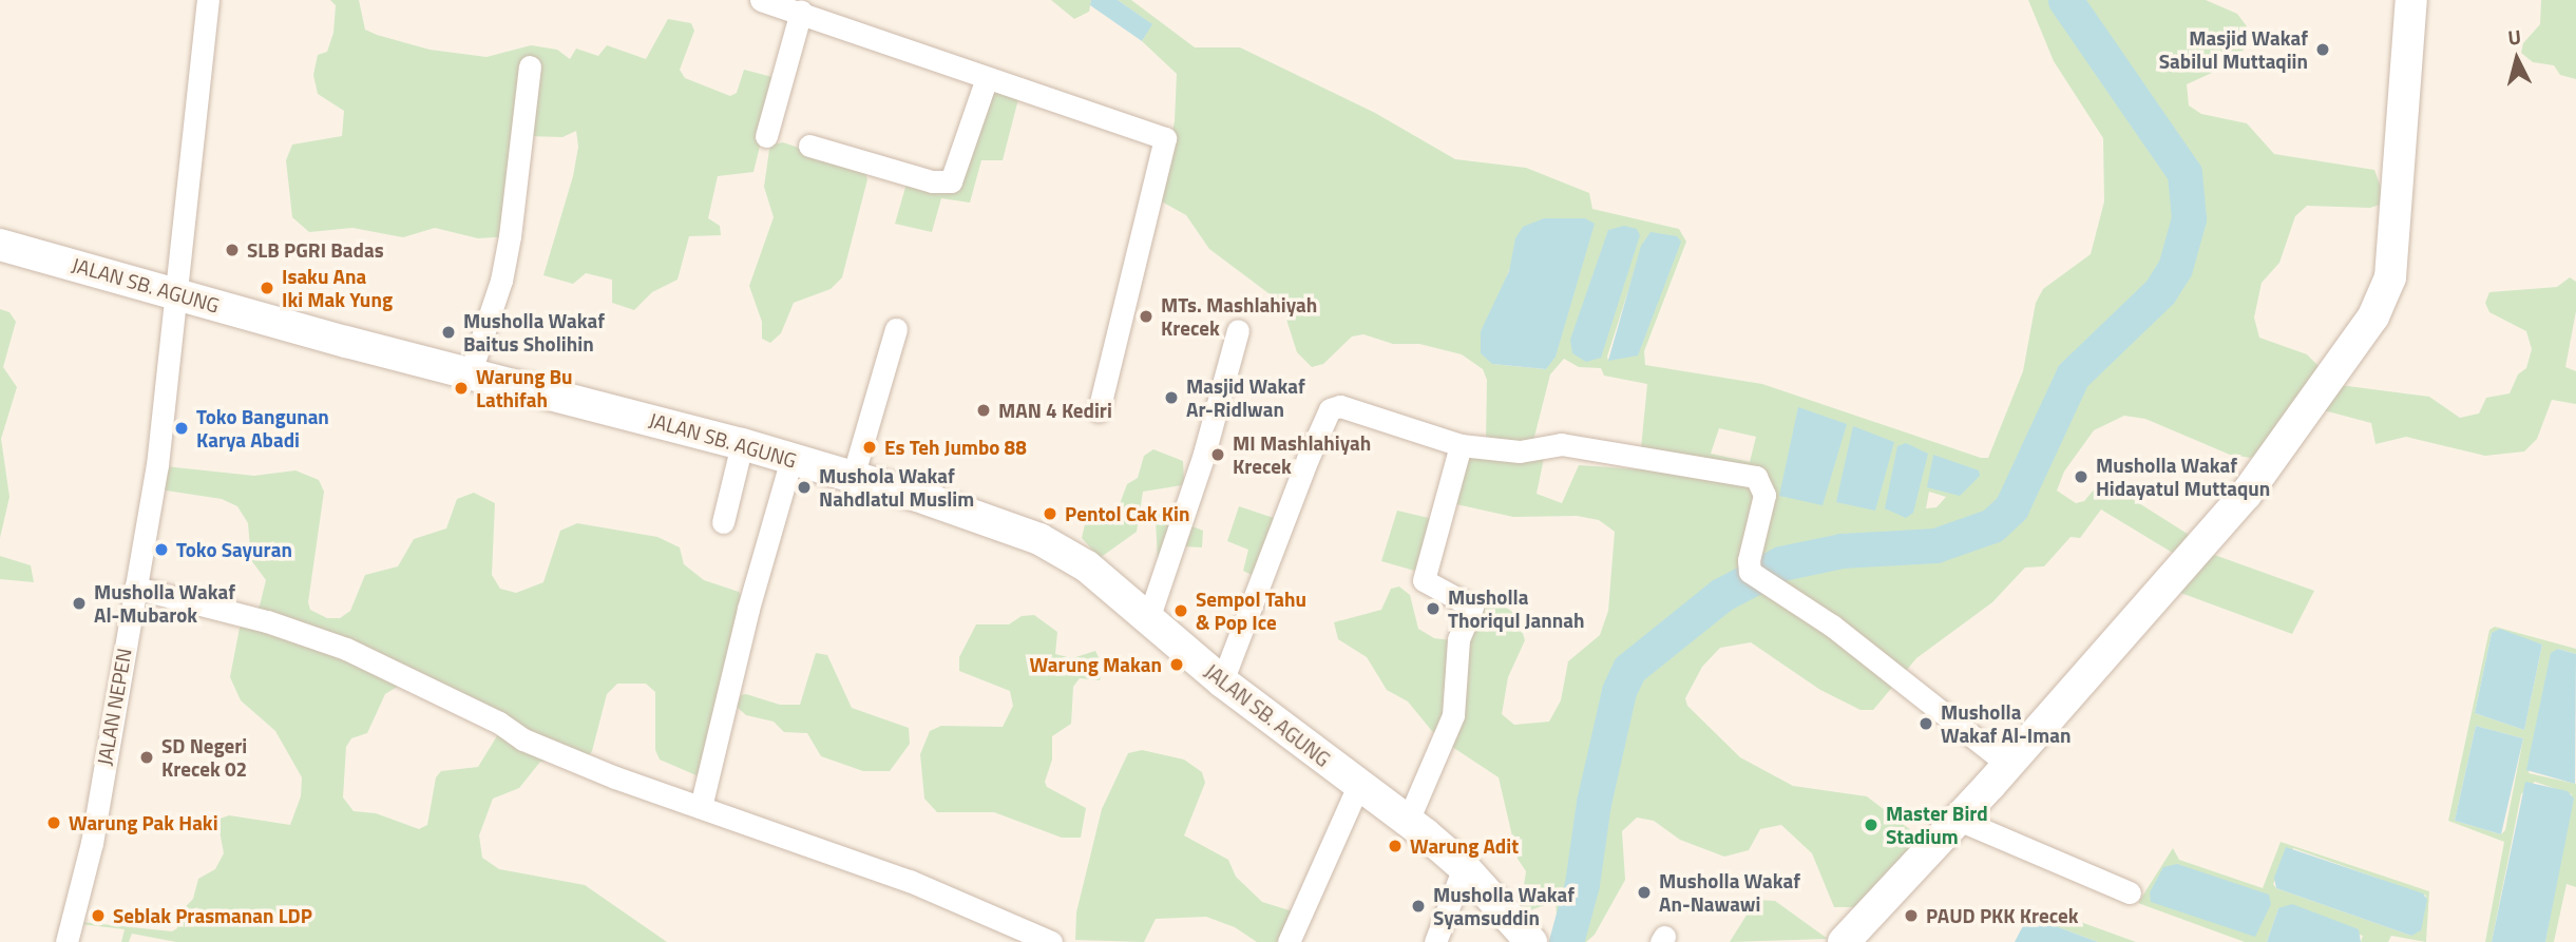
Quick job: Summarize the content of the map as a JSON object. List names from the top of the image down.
{
  "streets": {
    "street": ["JALAN SB. AGUNG", "JALAN NEPEN"]
  },
  "crossings": [
    ["JALAN SB. AGUNG", "JALAN NEPEN"]
  ],
  "places": [
    "Masjid Wakaf Sabilul Muttaqiin",
    "SLB PGRI Badas",
    "Isaku Ana Iki Mak Yung",
    "MTs. Mashlahiyah Krecek",
    "Musholla Wakaf Baitus Sholihin",
    "Warung Bu Lathifah",
    "Masjid Wakaf Ar-Ridlwan",
    "MAN 4 Kediri",
    "Toko Bangunan Karya Abadi",
    "Es Teh Jumbo 88",
    "MI Mashlahiyah Krecek",
    "Musholla Wakaf Hidayatul Muttaqun",
    "Mushola Wakaf Nahdlatul Muslim",
    "Pentol Cak Kin",
    "Toko Sayuran",
    "Musholla Wakaf Al-Mubarok",
    "Musholla Thoriqul Jannah",
    "Sempol Tahu & Pop Ice",
    "Warung Makan",
    "Musholla Wakaf Al-Iman",
    "SD Negeri Krecek 02",
    "Warung Pak Haki",
    "Master Bird Stadium",
    "Warung Adit",
    "Musholla Wakaf An-Nawawi",
    "Musholla Wakaf Syamsuddin",
    "Seblak Prasmanan LDP",
    "PAUD PKK Krecek"
  ],
  "north": "top"
}
